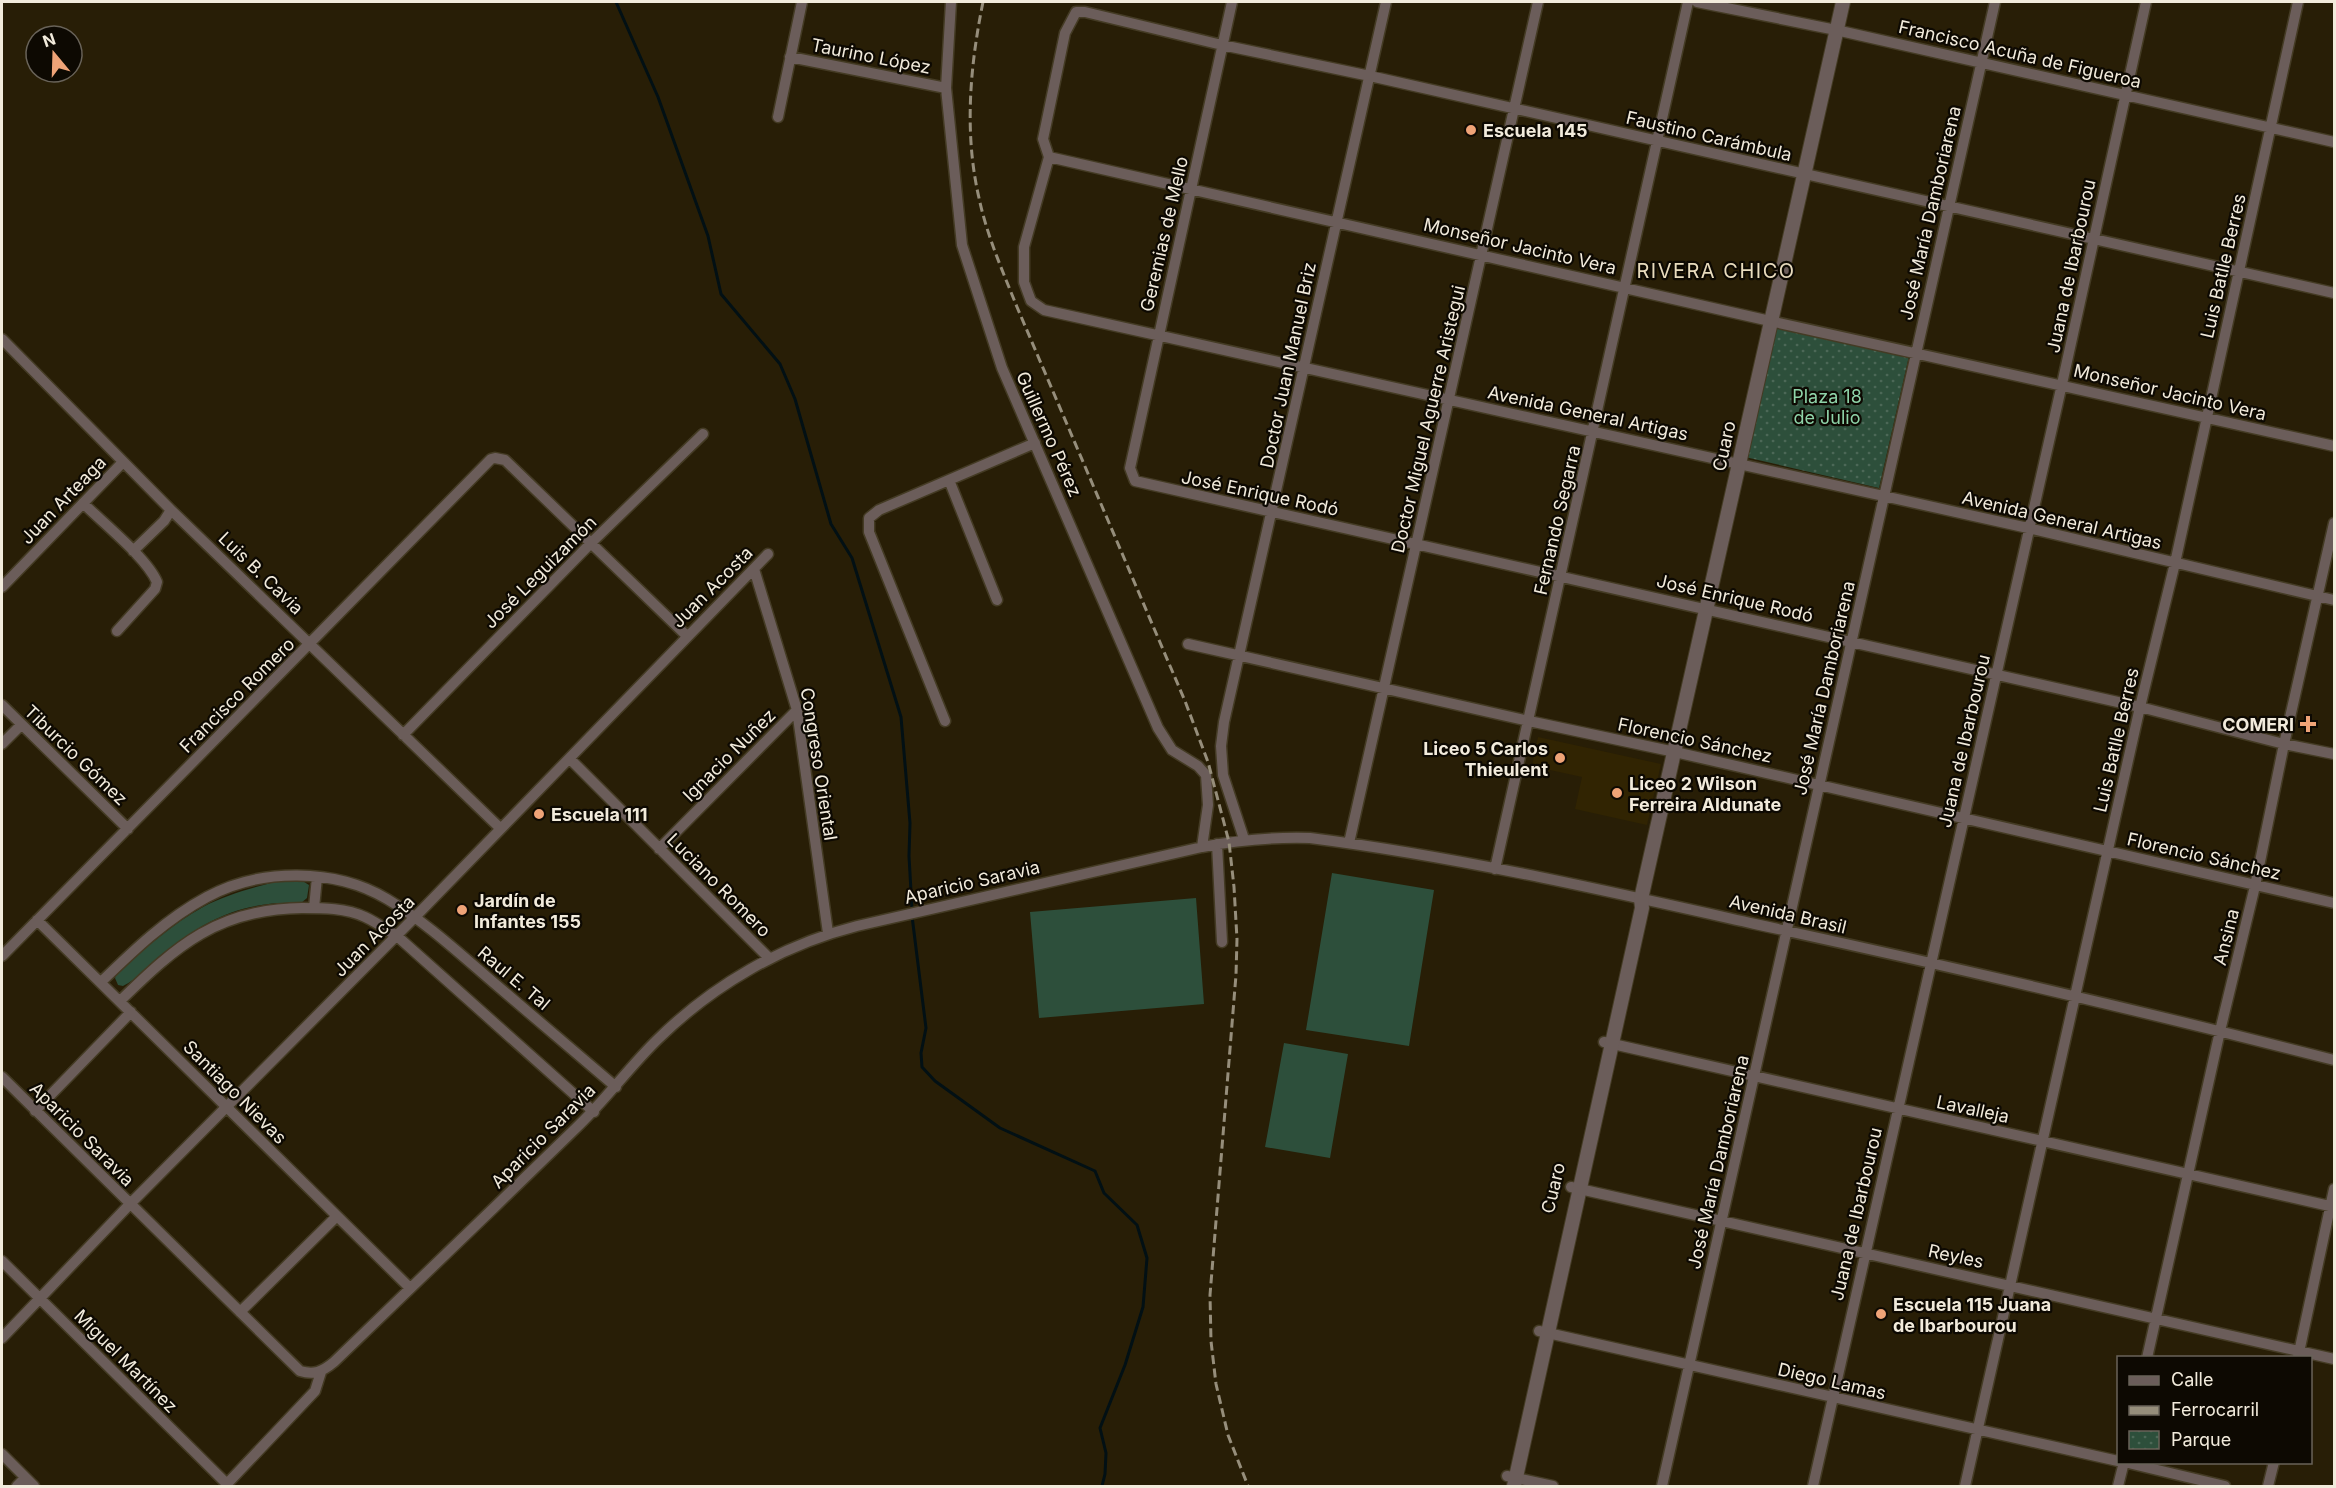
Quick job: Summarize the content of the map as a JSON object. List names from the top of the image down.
{
  "streets": {
    "street": [
      "Francisco Acuña de Figueroa",
      "Taurino López",
      "Faustino Carámbula",
      "José María Damboriarena",
      "Geremias de Mello",
      "Monseñor Jacinto Vera",
      "Juana de Ibarbourou",
      "Luis Batlle Berres",
      "Doctor Juan Manuel Briz",
      "Avenida General Artigas",
      "Doctor Miguel Aguerre Aristegui",
      "Guillermo Pérez",
      "Cuaro",
      "José Enrique Rodó",
      "Juan Arteaga",
      "Fernando Segarra",
      "José Leguizamón",
      "Luis B. Cavia",
      "Juan Acosta",
      "Francisco Romero",
      "Florencio Sánchez",
      "Tiburcio Gómez",
      "Ignacio Nuñez",
      "Congreso Oriental",
      "Aparicio Saravia",
      "Luciano Romero",
      "Avenida Brasil",
      "Ansina",
      "Raul E. Tal",
      "Santiago Nievas",
      "Lavalleja",
      "Reyles",
      "Miguel Martínez",
      "Diego Lamas"
    ]
  },
  "crossings": [
    ["Francisco Acuña de Figueroa", "José María Damboriarena"],
    ["Francisco Acuña de Figueroa", "Juana de Ibarbourou"],
    ["Francisco Acuña de Figueroa", "Luis Batlle Berres"],
    ["Francisco Acuña de Figueroa", "Cuaro"],
    ["Taurino López", "Guillermo Pérez"],
    ["Faustino Carámbula", "José María Damboriarena"],
    ["Faustino Carámbula", "Geremias de Mello"],
    ["Faustino Carámbula", "Juana de Ibarbourou"],
    ["Faustino Carámbula", "Luis Batlle Berres"],
    ["Faustino Carámbula", "Doctor Juan Manuel Briz"],
    ["Faustino Carámbula", "Doctor Miguel Aguerre Aristegui"],
    ["Faustino Carámbula", "Cuaro"],
    ["Faustino Carámbula", "Fernando Segarra"],
    ["José María Damboriarena", "Monseñor Jacinto Vera"],
    ["José María Damboriarena", "Avenida General Artigas"],
    ["José María Damboriarena", "José Enrique Rodó"],
    ["José María Damboriarena", "Florencio Sánchez"],
    ["José María Damboriarena", "Avenida Brasil"],
    ["José María Damboriarena", "Lavalleja"],
    ["José María Damboriarena", "Reyles"],
    ["José María Damboriarena", "Diego Lamas"],
    ["Geremias de Mello", "Monseñor Jacinto Vera"],
    ["Geremias de Mello", "Avenida General Artigas"],
    ["Geremias de Mello", "José Enrique Rodó"],
    ["Monseñor Jacinto Vera", "Juana de Ibarbourou"],
    ["Monseñor Jacinto Vera", "Luis Batlle Berres"],
    ["Monseñor Jacinto Vera", "Doctor Juan Manuel Briz"],
    ["Monseñor Jacinto Vera", "Avenida General Artigas"],
    ["Monseñor Jacinto Vera", "Doctor Miguel Aguerre Aristegui"],
    ["Monseñor Jacinto Vera", "Cuaro"],
    ["Monseñor Jacinto Vera", "Fernando Segarra"],
    ["Juana de Ibarbourou", "Avenida General Artigas"],
    ["Juana de Ibarbourou", "José Enrique Rodó"],
    ["Juana de Ibarbourou", "Florencio Sánchez"],
    ["Juana de Ibarbourou", "Avenida Brasil"],
    ["Juana de Ibarbourou", "Lavalleja"],
    ["Juana de Ibarbourou", "Reyles"],
    ["Juana de Ibarbourou", "Diego Lamas"],
    ["Luis Batlle Berres", "Avenida General Artigas"],
    ["Luis Batlle Berres", "José Enrique Rodó"],
    ["Luis Batlle Berres", "Florencio Sánchez"],
    ["Luis Batlle Berres", "Avenida Brasil"],
    ["Luis Batlle Berres", "Lavalleja"],
    ["Luis Batlle Berres", "Reyles"],
    ["Luis Batlle Berres", "Diego Lamas"],
    ["Doctor Juan Manuel Briz", "Avenida General Artigas"],
    ["Doctor Juan Manuel Briz", "José Enrique Rodó"],
    ["Doctor Juan Manuel Briz", "Florencio Sánchez"],
    ["Doctor Juan Manuel Briz", "Avenida Brasil"],
    ["Avenida General Artigas", "Doctor Miguel Aguerre Aristegui"],
    ["Avenida General Artigas", "Cuaro"],
    ["Avenida General Artigas", "Fernando Segarra"],
    ["Avenida General Artigas", "Ansina"],
    ["Doctor Miguel Aguerre Aristegui", "José Enrique Rodó"],
    ["Doctor Miguel Aguerre Aristegui", "Florencio Sánchez"],
    ["Doctor Miguel Aguerre Aristegui", "Avenida Brasil"],
    ["Guillermo Pérez", "Aparicio Saravia"],
    ["Cuaro", "José Enrique Rodó"],
    ["Cuaro", "Florencio Sánchez"],
    ["Cuaro", "Avenida Brasil"],
    ["Cuaro", "Lavalleja"],
    ["Cuaro", "Reyles"],
    ["Cuaro", "Diego Lamas"],
    ["José Enrique Rodó", "Fernando Segarra"],
    ["José Enrique Rodó", "Ansina"],
    ["Juan Arteaga", "Luis B. Cavia"],
    ["Fernando Segarra", "Florencio Sánchez"],
    ["Fernando Segarra", "Avenida Brasil"],
    ["José Leguizamón", "Luis B. Cavia"],
    ["José Leguizamón", "Francisco Romero"],
    ["Luis B. Cavia", "Juan Acosta"],
    ["Luis B. Cavia", "Francisco Romero"],
    ["Juan Acosta", "Congreso Oriental"],
    ["Juan Acosta", "Aparicio Saravia"],
    ["Juan Acosta", "Luciano Romero"],
    ["Juan Acosta", "Raul E. Tal"],
    ["Juan Acosta", "Santiago Nievas"],
    ["Juan Acosta", "Miguel Martínez"],
    ["Francisco Romero", "Tiburcio Gómez"],
    ["Francisco Romero", "Santiago Nievas"],
    ["Florencio Sánchez", "Ansina"],
    ["Ignacio Nuñez", "Congreso Oriental"],
    ["Ignacio Nuñez", "Luciano Romero"],
    ["Congreso Oriental", "Aparicio Saravia"],
    ["Aparicio Saravia", "Luciano Romero"],
    ["Aparicio Saravia", "Avenida Brasil"],
    ["Aparicio Saravia", "Raul E. Tal"],
    ["Aparicio Saravia", "Santiago Nievas"],
    ["Avenida Brasil", "Ansina"],
    ["Ansina", "Lavalleja"],
    ["Ansina", "Reyles"],
    ["Raul E. Tal", "Santiago Nievas"]
  ],
  "districts": ["RIVERA CHICO"],
  "parks": ["Plaza 18 de Julio"],
  "places": {
    "other": [
      "Escuela 145",
      "Liceo 5 Carlos Thieulent",
      "Liceo 2 Wilson Ferreira Aldunate",
      "Escuela 111",
      "Jardín de Infantes 155",
      "Escuela 115 Juana de Ibarbourou"
    ],
    "health": ["COMERI"]
  },
  "legend": ["Calle", "Ferrocarril", "Parque"],
  "north": "top"
}
